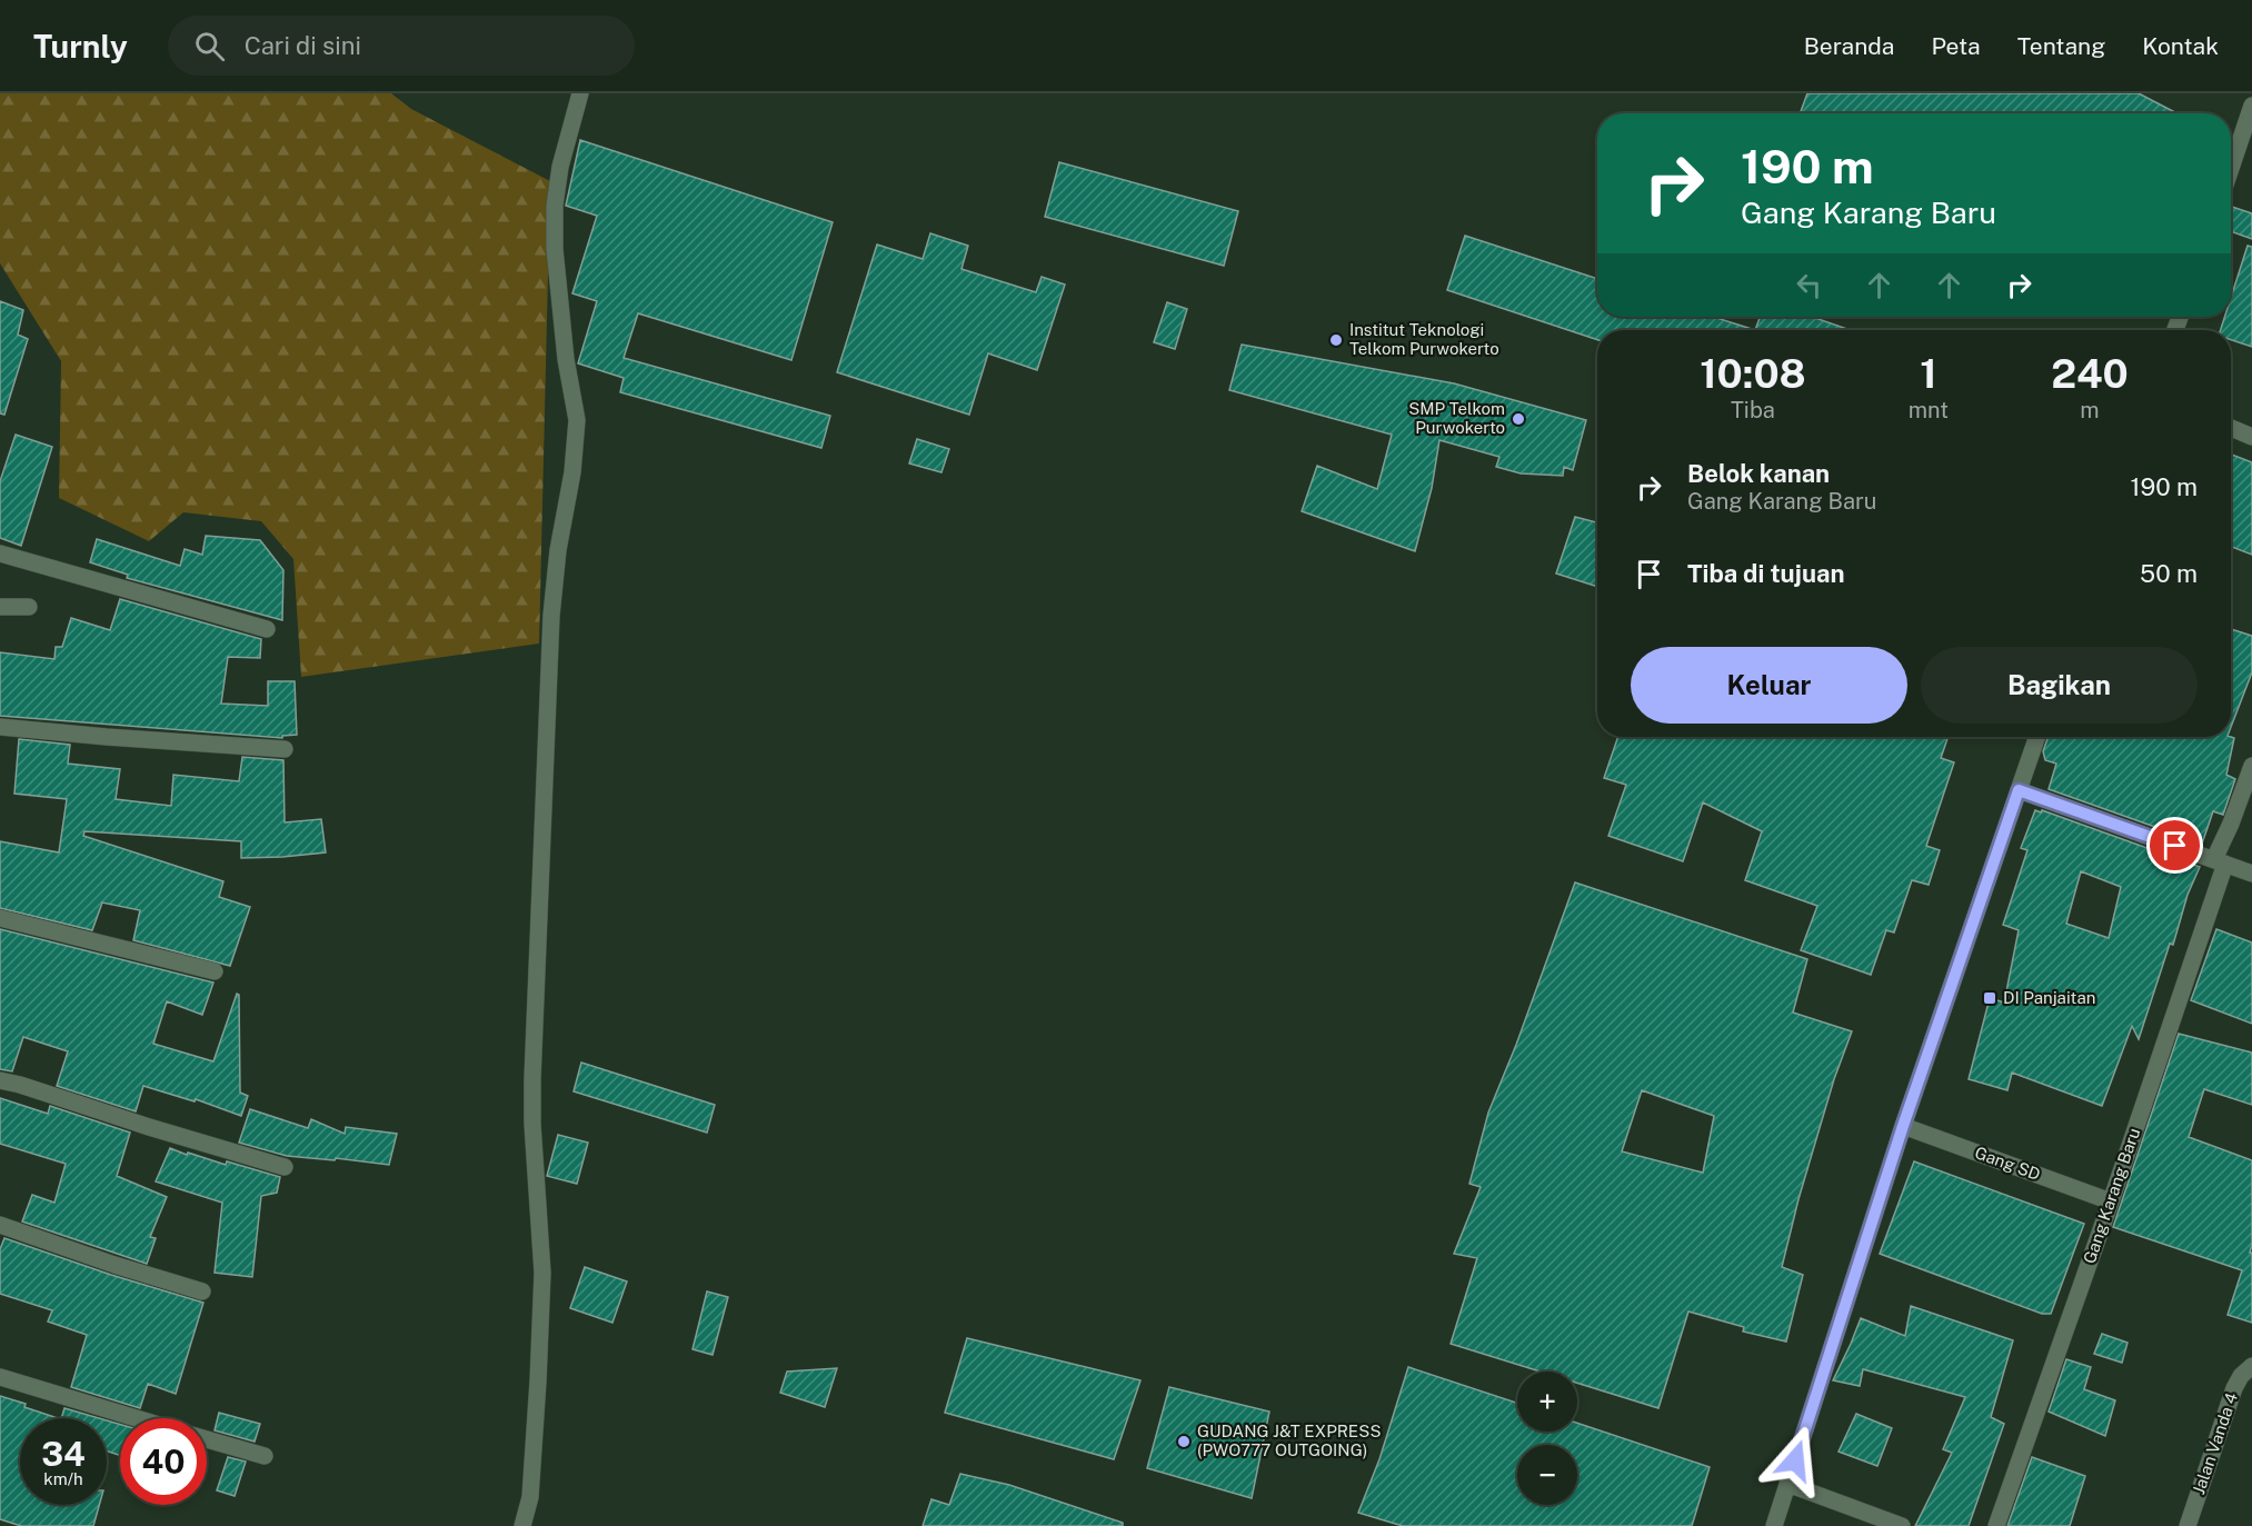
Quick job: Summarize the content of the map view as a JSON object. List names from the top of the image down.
{
  "streets": {
    "street": ["Gang SD", "Gang Karang Baru", "Jalan Vanda 4"]
  },
  "crossings": [
    ["Gang SD", "Gang Karang Baru"]
  ],
  "places": {
    "other": ["Institut Teknologi Telkom Purwokerto", "SMP Telkom Purwokerto", "GUDANG J&T EXPRESS (PWO777 OUTGOING)"],
    "transit": ["DI Panjaitan"]
  },
  "page": {
    "header": "Turnly",
    "search": "Cari di sini",
    "nav": [
      "Beranda",
      "Peta",
      "Tentang",
      "Kontak"
    ],
    "turn": ["190 m", "Gang Karang Baru"],
    "eta": [
      "10:08",
      "Tiba",
      "1",
      "mnt",
      "240",
      "m"
    ],
    "list": [
      {
        "name": "Belok kanan",
        "note": "Gang Karang Baru",
        "value": "190 m"
      },
      {
        "name": "Tiba di tujuan",
        "value": "50 m"
      }
    ],
    "buttons": ["Keluar", "Bagikan"],
    "map_buttons": ["+", "−"],
    "speed": "34 km/h",
    "limit": "40"
  }
}
